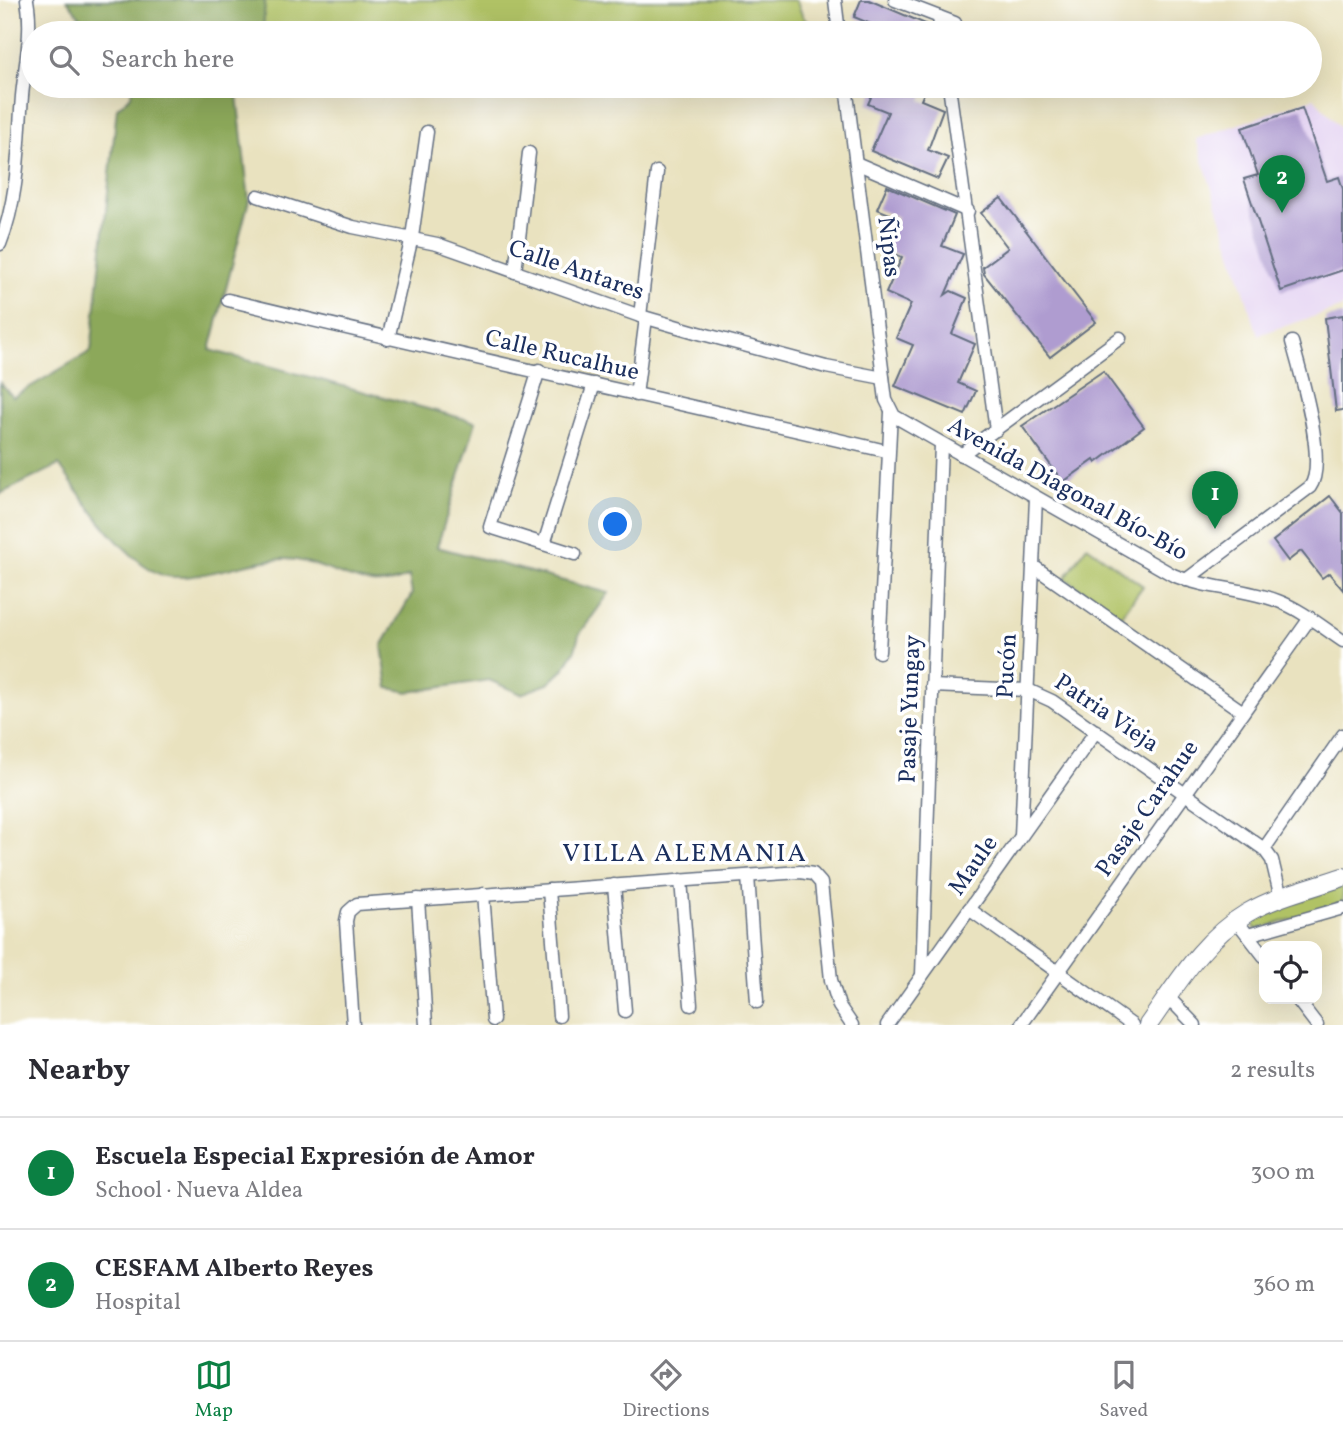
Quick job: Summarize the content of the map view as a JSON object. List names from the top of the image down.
{
  "streets": {
    "street": [
      "Ñipas",
      "Calle Antares",
      "Calle Rucalhue",
      "Avenida Diagonal Bío-Bío",
      "Pucón",
      "Pasaje Yungay",
      "Patria Vieja",
      "Pasaje Carahue",
      "Maule"
    ]
  },
  "crossings": [
    ["Ñipas", "Calle Antares"],
    ["Ñipas", "Calle Rucalhue"],
    ["Ñipas", "Avenida Diagonal Bío-Bío"],
    ["Avenida Diagonal Bío-Bío", "Pucón"],
    ["Avenida Diagonal Bío-Bío", "Pasaje Yungay"],
    ["Avenida Diagonal Bío-Bío", "Pasaje Carahue"],
    ["Pucón", "Patria Vieja"],
    ["Pucón", "Maule"],
    ["Pasaje Yungay", "Patria Vieja"],
    ["Pasaje Yungay", "Maule"],
    ["Patria Vieja", "Pasaje Carahue"],
    ["Patria Vieja", "Maule"]
  ],
  "districts": ["VILLA ALEMANIA"],
  "page": {
    "search": "Search here",
    "pins": ["2", "1"],
    "heading": ["Nearby", "2 results"],
    "list": [
      {
        "mark": "1",
        "name": "Escuela Especial Expresión de Amor",
        "note": "School · Nueva Aldea",
        "value": "300 m"
      },
      {
        "mark": "2",
        "name": "CESFAM Alberto Reyes",
        "note": "Hospital",
        "value": "360 m"
      }
    ],
    "nav": ["Map", "Directions", "Saved"]
  }
}
